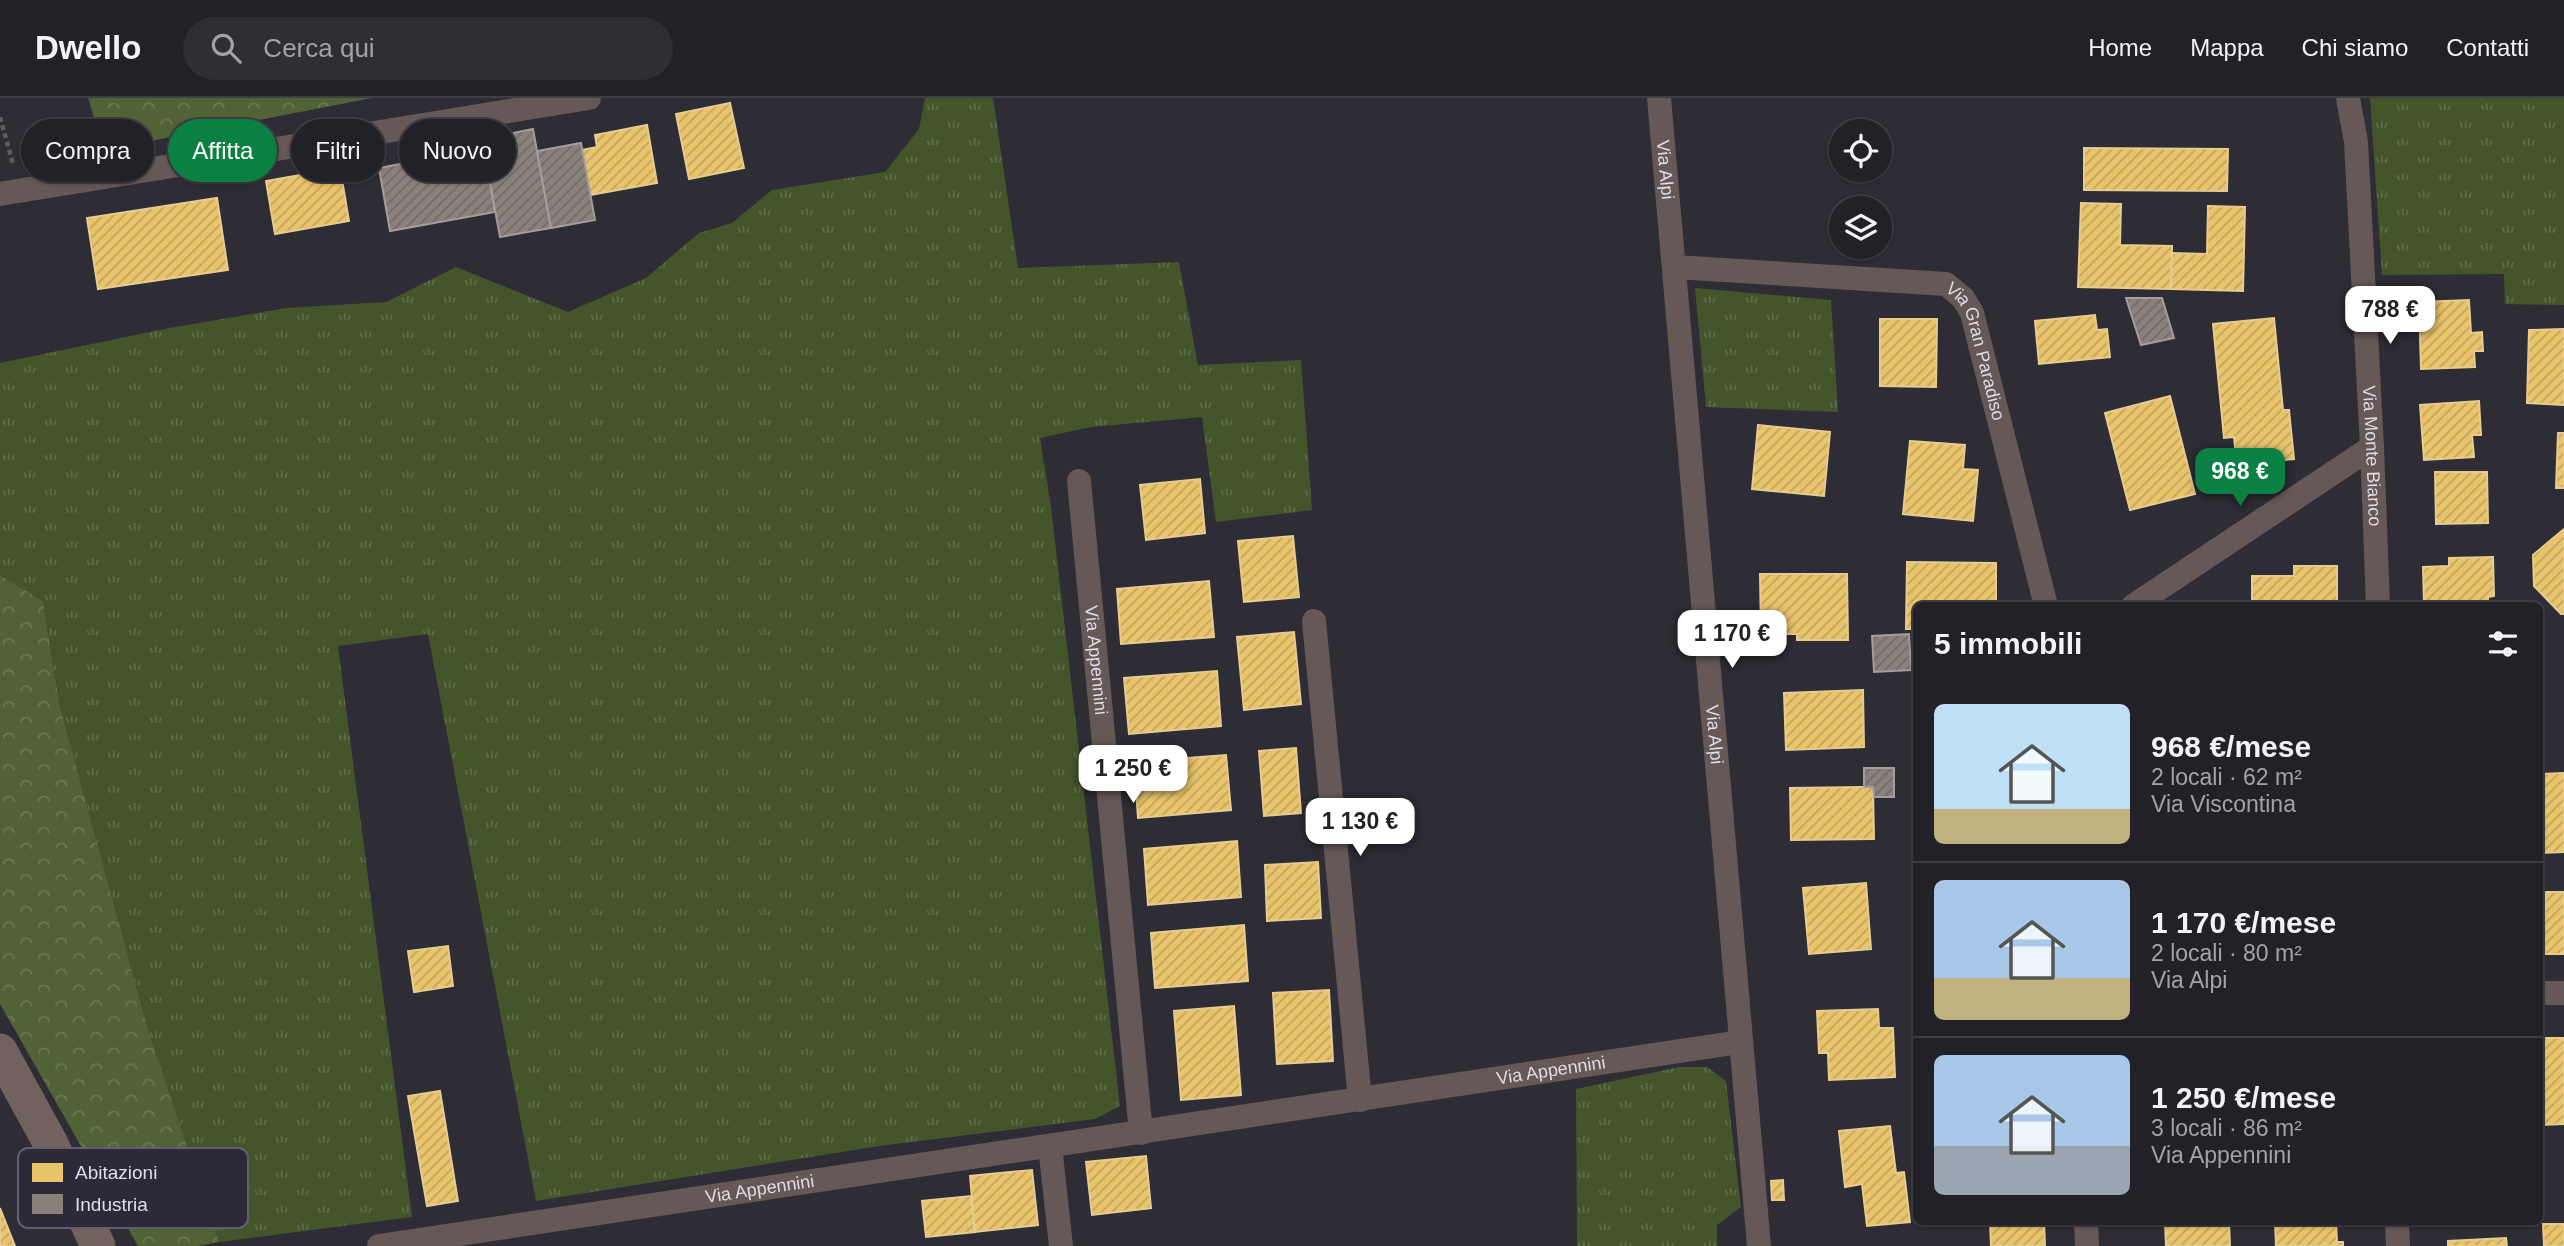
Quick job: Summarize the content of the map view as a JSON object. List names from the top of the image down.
{
  "streets": {
    "street": [
      "Via Alpi",
      "Via Gran Paradiso",
      "Via Monte Bianco",
      "Via Appennini"
    ]
  },
  "crossings": [
    ["Via Alpi", "Via Gran Paradiso"],
    ["Via Alpi", "Via Appennini"]
  ],
  "legend": ["Abitazioni", "Industria"],
  "page": {
    "header": "Dwello",
    "search": "Cerca qui",
    "nav": [
      "Home",
      "Mappa",
      "Chi siamo",
      "Contatti"
    ],
    "chip": [
      "Compra",
      "Affitta",
      "Filtri",
      "Nuovo"
    ],
    "price": [
      "788 €",
      "968 €",
      "1 170 €",
      "1 250 €",
      "1 130 €"
    ],
    "heading": "5 immobili",
    "list": [
      {
        "name": "968 €/mese",
        "note": "2 locali · 62 m² · Via Viscontina"
      },
      {
        "name": "1 170 €/mese",
        "note": "2 locali · 80 m² · Via Alpi"
      },
      {
        "name": "1 250 €/mese",
        "note": "3 locali · 86 m² · Via Appennini"
      }
    ]
  }
}
